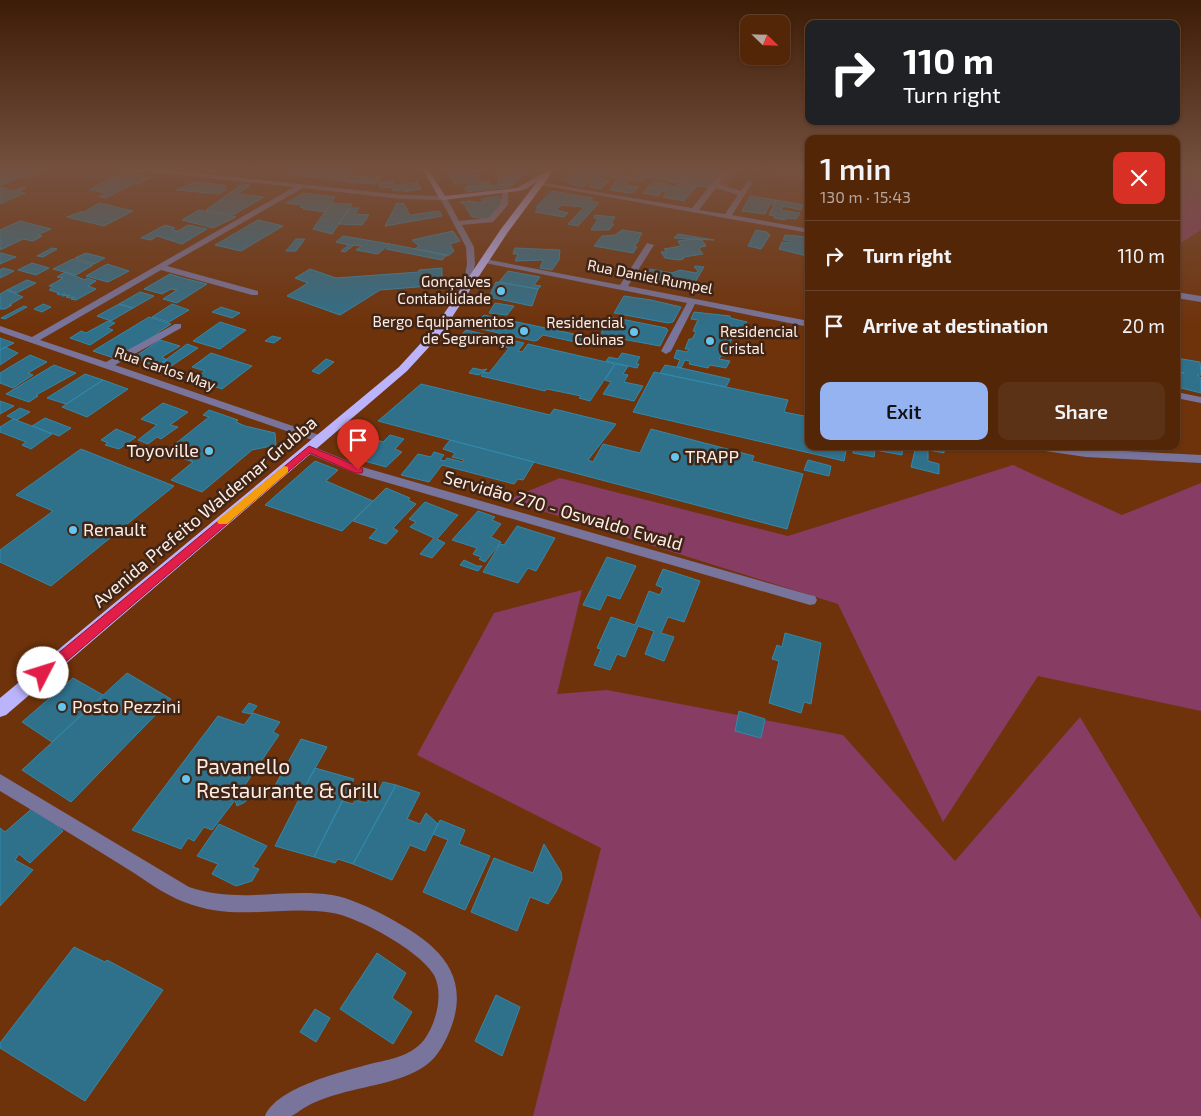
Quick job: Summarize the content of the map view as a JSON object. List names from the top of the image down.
{
  "streets": {
    "highway": ["Avenida Prefeito Waldemar Grubba"],
    "street": ["Rua Daniel Rumpel", "Rua Carlos May", "Servidão 270 - Oswaldo Ewald"]
  },
  "crossings": [
    ["Rua Daniel Rumpel", "Avenida Prefeito Waldemar Grubba"],
    ["Rua Carlos May", "Avenida Prefeito Waldemar Grubba"],
    ["Servidão 270 - Oswaldo Ewald", "Avenida Prefeito Waldemar Grubba"]
  ],
  "places": [
    "Gonçalves Contabilidade",
    "Bergo Equipamentos de Segurança",
    "Residencial Colinas",
    "Residencial Cristal",
    "Toyoville",
    "TRAPP",
    "Renault",
    "Posto Pezzini",
    "Pavanello Restaurante & Grill"
  ],
  "north": "bottom right",
  "page": {
    "turn": ["110 m", "Turn right"],
    "heading": ["1 min", "130 m · 15:43"],
    "list": [
      {
        "name": "Turn right",
        "value": "110 m"
      },
      {
        "name": "Arrive at destination",
        "value": "20 m"
      }
    ],
    "buttons": ["Exit", "Share"]
  }
}
